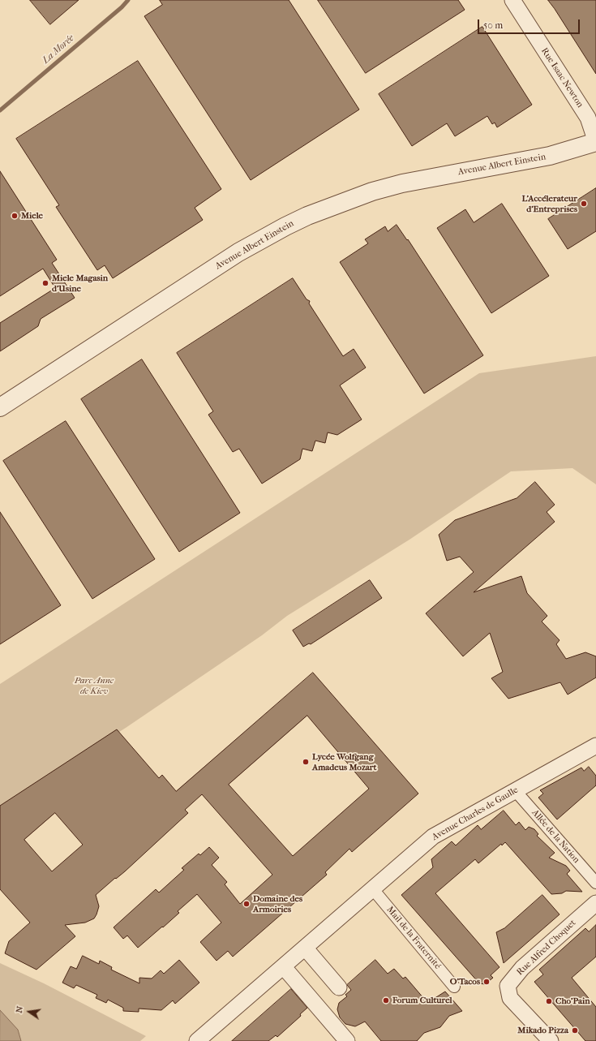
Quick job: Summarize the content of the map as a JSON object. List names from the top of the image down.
{
  "streets": {
    "street": [
      "Rue Isaac Newton",
      "Avenue Albert Einstein",
      "Avenue Charles de Gaulle",
      "Allée de la Nation",
      "Mail de la Fraternité",
      "Rue Alfred Choquet"
    ]
  },
  "crossings": [
    ["Rue Isaac Newton", "Avenue Albert Einstein"],
    ["Avenue Charles de Gaulle", "Allée de la Nation"],
    ["Avenue Charles de Gaulle", "Mail de la Fraternité"]
  ],
  "water": ["La Morée"],
  "parks": ["Parc Anne de Kiev"],
  "places": [
    "L'Accélerateur d'Entreprises",
    "Miele",
    "Miele Magasin d'Usine",
    "Lycée Wolfgang Amadeus Mozart",
    "Domaine des Armoiries",
    "O'Tacos",
    "Forum Culturel",
    "Cho'Pain",
    "Mikado Pizza"
  ],
  "scale_bar": "50 m",
  "north": "left"
}
